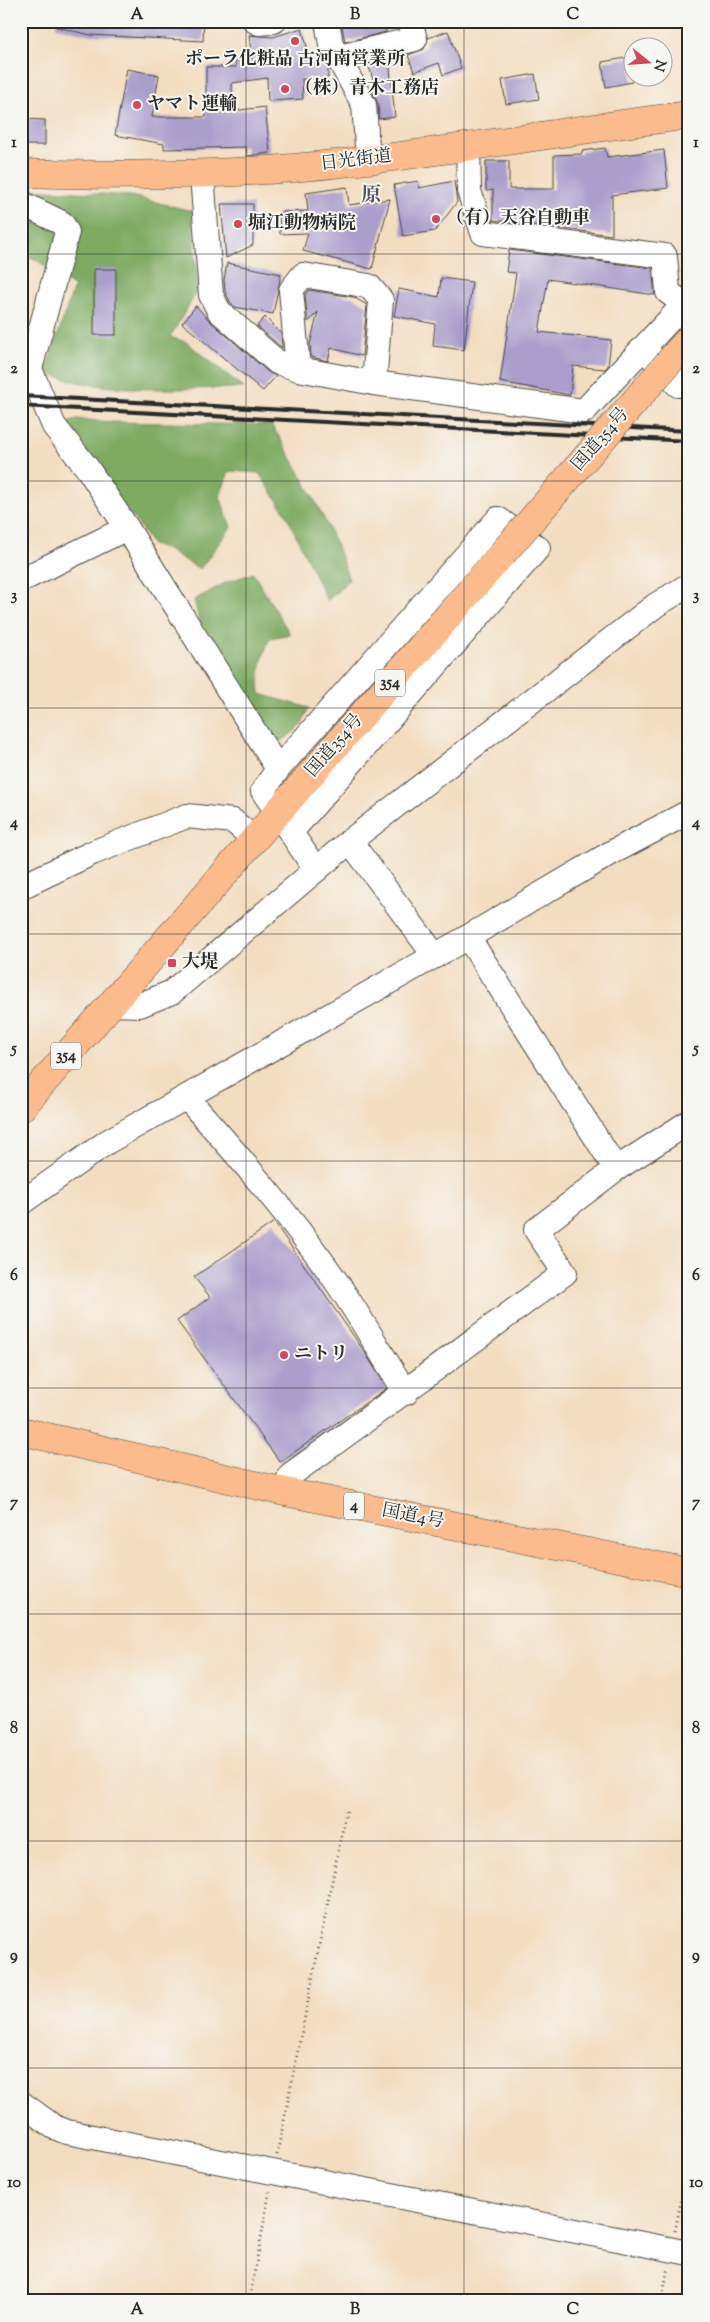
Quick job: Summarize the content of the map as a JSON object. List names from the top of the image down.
{
  "streets": {
    "main road": [
      "日光街道",
      "国道354号",
      "354",
      "4",
      "国道4号"
    ]
  },
  "districts": ["原"],
  "places": {
    "other": [
      "ポーラ化粧品 古河南営業所",
      "（株）青木工務店",
      "ヤマト運輸",
      "（有）天谷自動車",
      "堀江動物病院",
      "ニトリ"
    ],
    "transit": ["大堤"]
  },
  "north": "right",
  "grid": {
    "columns": ["A", "B", "C"],
    "rows": [
      "1",
      "2",
      "3",
      "4",
      "5",
      "6",
      "7",
      "8",
      "9",
      "10"
    ]
  }
}
